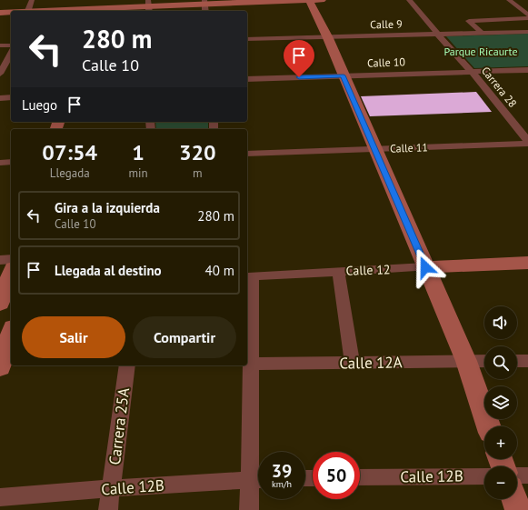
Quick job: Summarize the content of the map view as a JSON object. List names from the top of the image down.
{
  "streets": {
    "main road": ["Calle 12"],
    "street": [
      "Calle 9",
      "Calle 10",
      "Carrera 28",
      "Calle 11",
      "Calle 12A",
      "Carrera 25A",
      "Calle 12B"
    ]
  },
  "crossings": [
    ["Calle 9", "Carrera 28"],
    ["Calle 10", "Carrera 28"],
    ["Carrera 25A", "Calle 12B"]
  ],
  "parks": ["Parque Ricaurte"],
  "page": {
    "turn": ["280 m", "Calle 10"],
    "then": "Luego",
    "eta": [
      "07:54",
      "Llegada",
      "1",
      "min",
      "320",
      "m"
    ],
    "list": [
      {
        "name": "Gira a la izquierda",
        "note": "Calle 10",
        "value": "280 m"
      },
      {
        "name": "Llegada al destino",
        "value": "40 m"
      }
    ],
    "map_buttons": ["+", "−"],
    "buttons": ["Salir", "Compartir"],
    "speed": "39 km/h",
    "limit": "50"
  }
}
